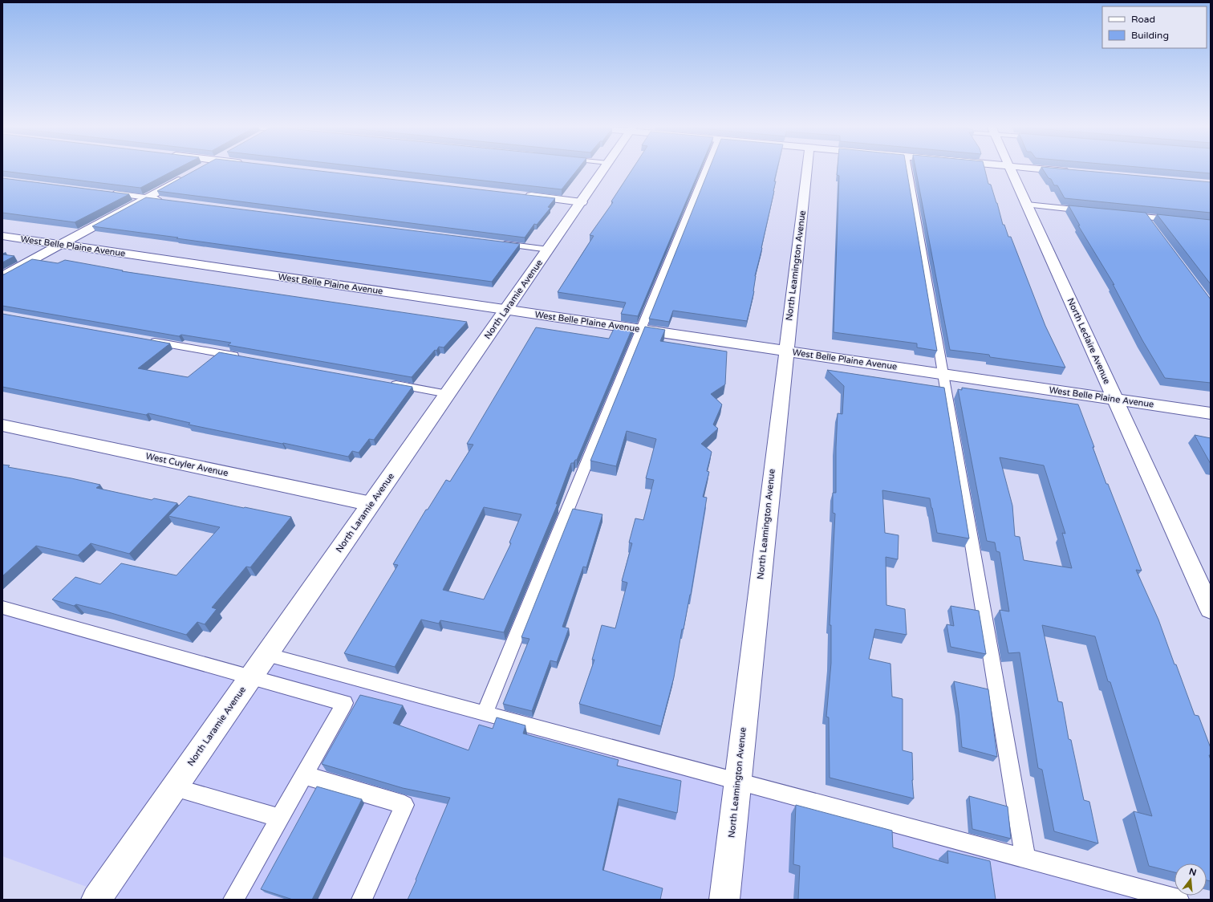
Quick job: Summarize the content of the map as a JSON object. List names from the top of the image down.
{
  "streets": {
    "street": [
      "West Belle Plaine Avenue",
      "North Leamington Avenue",
      "North Laramie Avenue",
      "North Leclaire Avenue",
      "West Cuyler Avenue"
    ]
  },
  "crossings": [
    ["West Belle Plaine Avenue", "North Leamington Avenue"],
    ["West Belle Plaine Avenue", "North Laramie Avenue"],
    ["West Belle Plaine Avenue", "North Leclaire Avenue"],
    ["North Laramie Avenue", "West Cuyler Avenue"]
  ],
  "legend": ["Road", "Building"],
  "north": "top"
}
